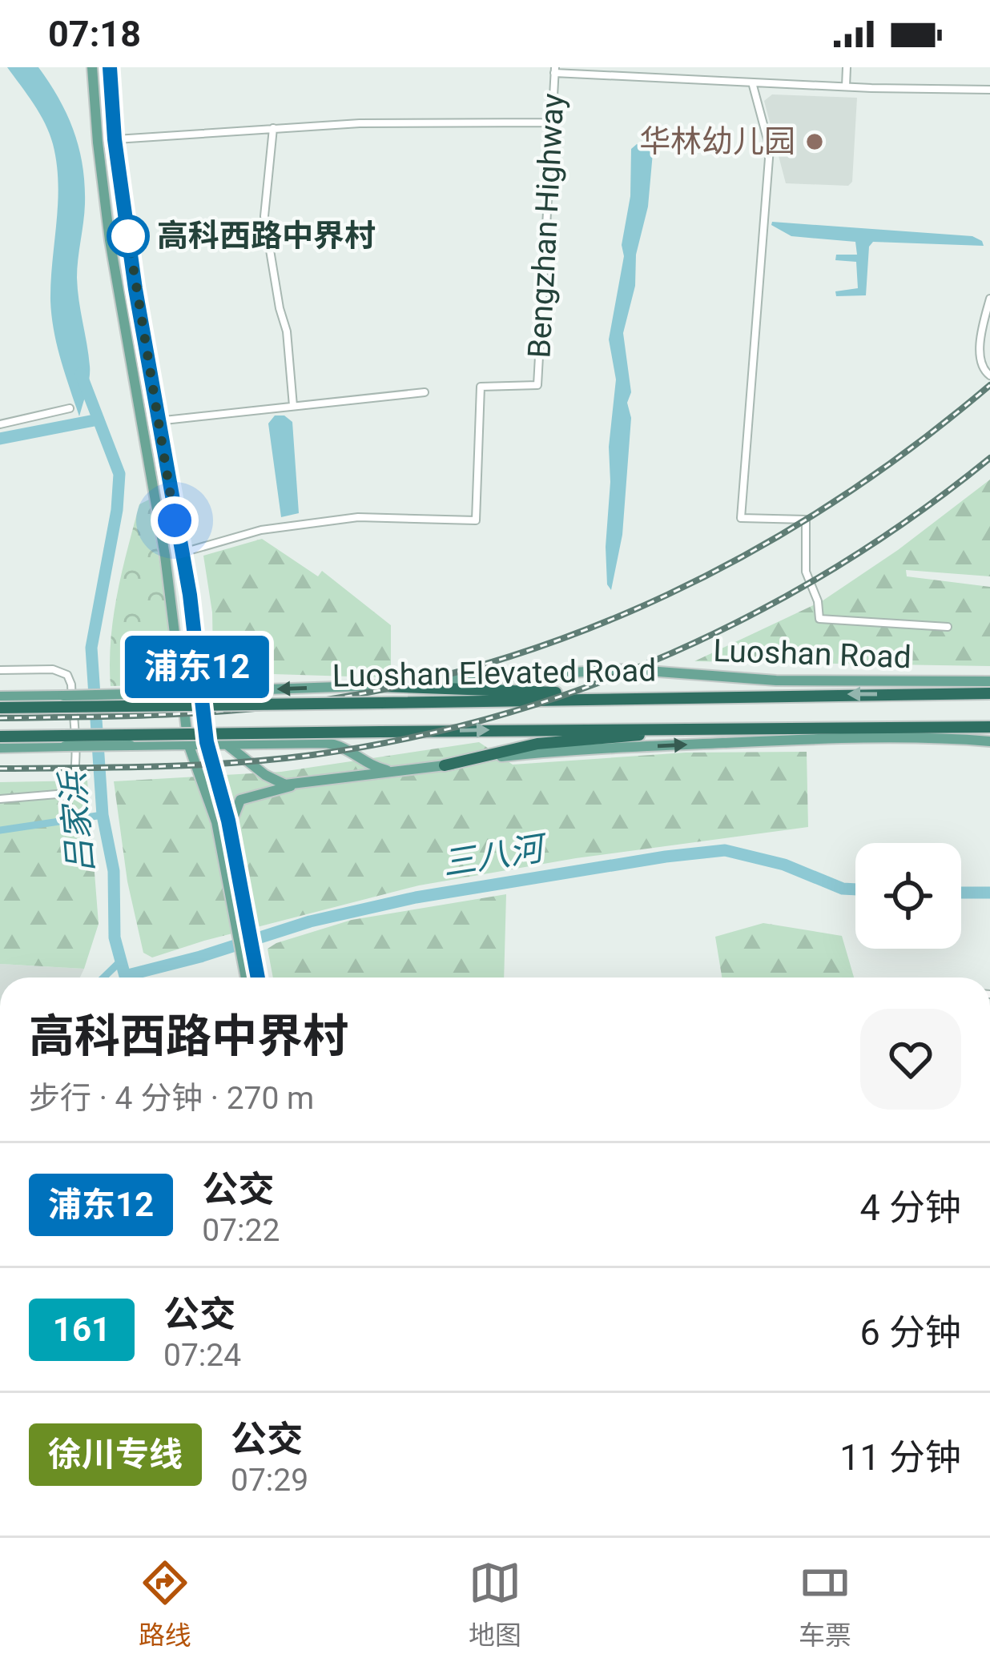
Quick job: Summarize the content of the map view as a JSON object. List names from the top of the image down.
{
  "streets": {
    "highway": ["Luoshan Elevated Road"],
    "main road": ["Luoshan Road"],
    "street": ["Bengzhan Highway"]
  },
  "water": ["吕家浜", "三八河"],
  "places": ["华林幼儿园", "高科西路中界村"],
  "lines": ["bus line 浦东12"],
  "page": {
    "status": "07:18",
    "on_map": "浦东12",
    "heading": ["高科西路中界村", "步行 · 4 分钟 · 270 m"],
    "list": [
      {
        "mark": "浦东12",
        "name": "公交",
        "note": "07:22",
        "value": "4 分钟"
      },
      {
        "mark": "161",
        "name": "公交",
        "note": "07:24",
        "value": "6 分钟"
      },
      {
        "mark": "徐川专线",
        "name": "公交",
        "note": "07:29",
        "value": "11 分钟"
      }
    ],
    "tabs": ["路线", "地图", "车票"]
  }
}
